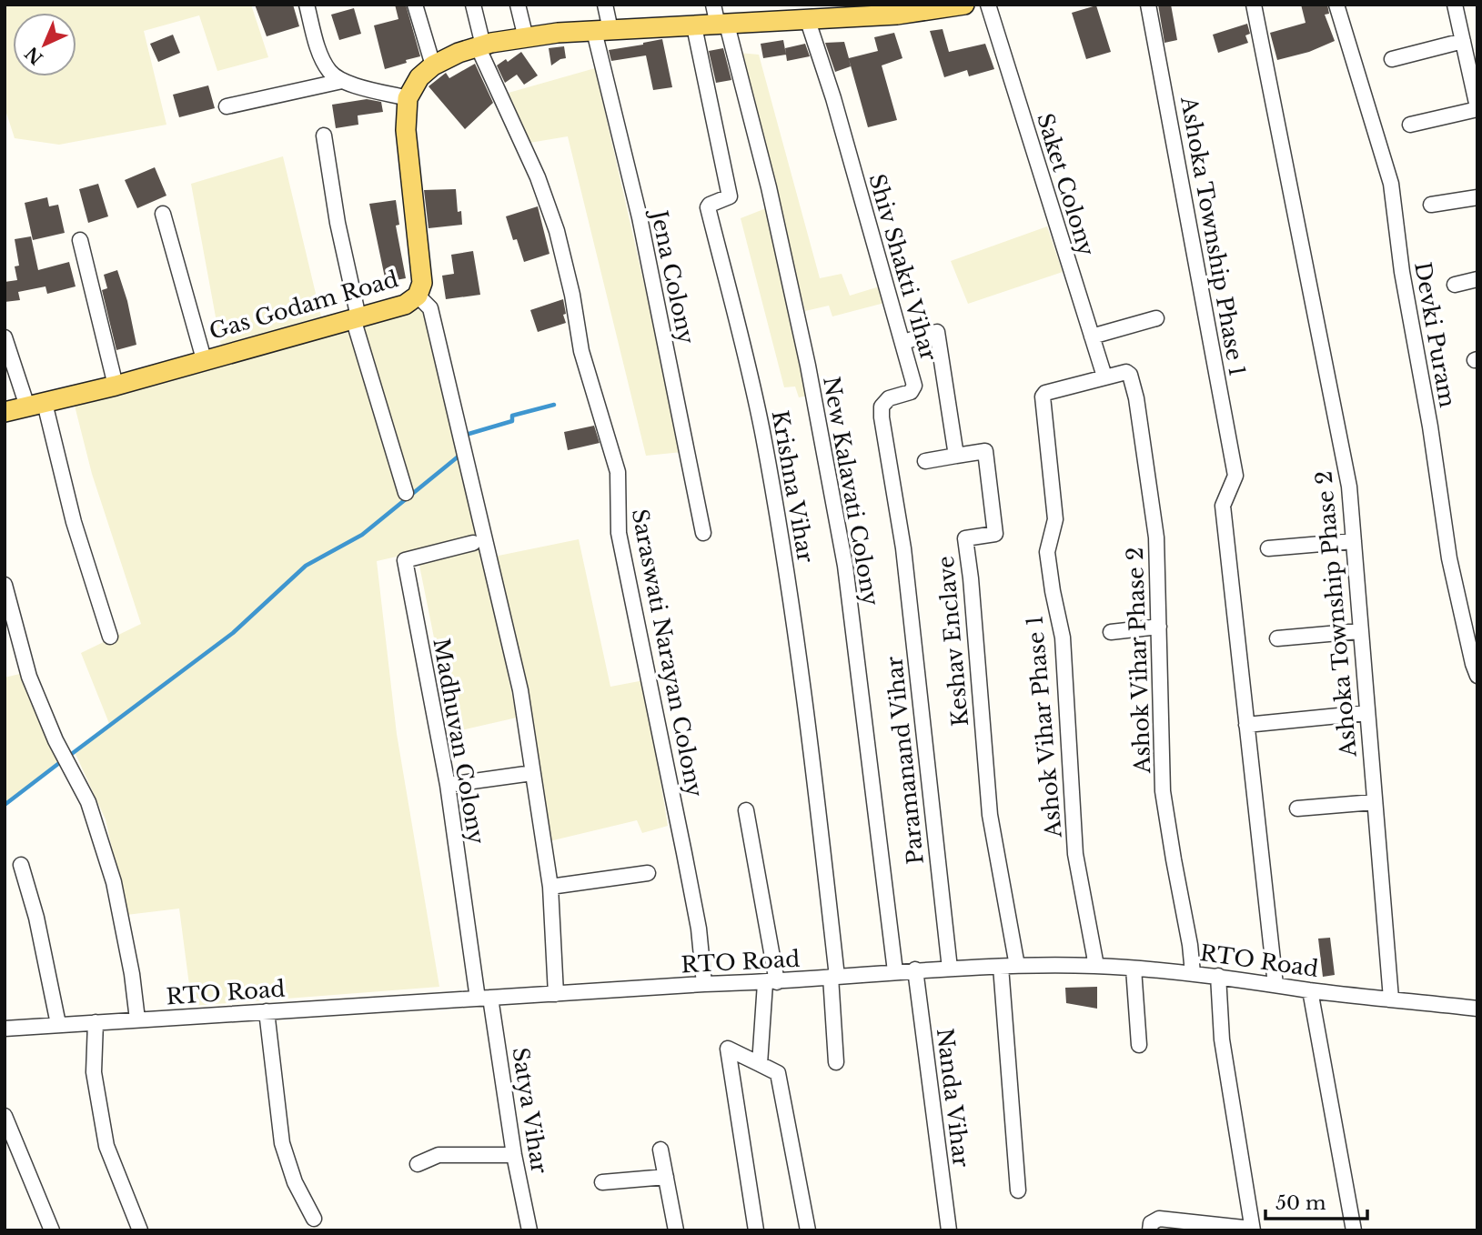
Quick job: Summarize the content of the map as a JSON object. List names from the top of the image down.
{
  "streets": {
    "main road": ["Gas Godam Road"],
    "street": [
      "Saket Colony",
      "Ashoka Township Phase 1",
      "Shiv Shakti Vihar",
      "Jena Colony",
      "Devki Puram",
      "Krishna Vihar",
      "New Kalavati Colony",
      "Ashoka Township Phase 2",
      "Keshav Enclave",
      "Saraswati Narayan Colony",
      "Ashok Vihar Phase 2",
      "Ashok Vihar Phase 1",
      "Madhuvan Colony",
      "Paramanand Vihar",
      "RTO Road",
      "Nanda Vihar",
      "Satya Vihar"
    ]
  },
  "crossings": [
    ["Saket Colony", "Ashok Vihar Phase 2"],
    ["Saket Colony", "Ashok Vihar Phase 1"],
    ["Shiv Shakti Vihar", "Paramanand Vihar"],
    ["Krishna Vihar", "RTO Road"],
    ["New Kalavati Colony", "RTO Road"],
    ["Ashoka Township Phase 2", "RTO Road"],
    ["Keshav Enclave", "RTO Road"],
    ["Saraswati Narayan Colony", "RTO Road"],
    ["Ashok Vihar Phase 2", "Ashok Vihar Phase 1"],
    ["Ashok Vihar Phase 2", "RTO Road"],
    ["Ashok Vihar Phase 1", "RTO Road"],
    ["Madhuvan Colony", "RTO Road"],
    ["Madhuvan Colony", "Satya Vihar"],
    ["Paramanand Vihar", "RTO Road"],
    ["RTO Road", "Nanda Vihar"],
    ["RTO Road", "Satya Vihar"]
  ],
  "scale_bar": "50 m",
  "north": "bottom left"
}
